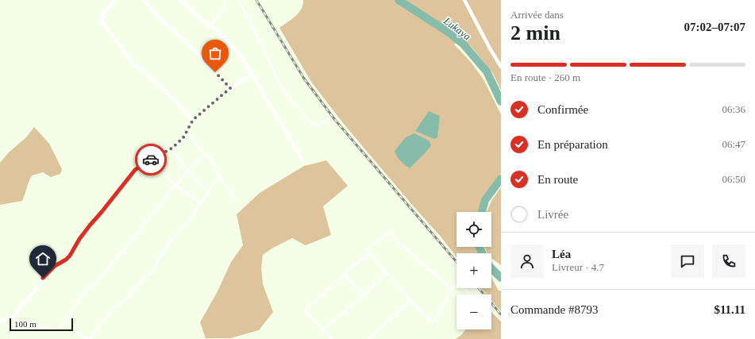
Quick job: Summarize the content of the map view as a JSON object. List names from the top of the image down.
{
  "water": ["Lukaya"],
  "scale_bar": "100 m",
  "page": {
    "heading": ["2 min", "Arrivée dans", "07:02–07:07"],
    "panel": [
      "Léa",
      "Livreur · 4.7",
      "Commande #8793",
      "$11.11"
    ],
    "bar": "En route · 260 m",
    "list": [
      ["Confirmée", "06:36"],
      ["En préparation", "06:47"],
      ["En route", "06:50"],
      "Livrée"
    ],
    "map_buttons": ["+", "−"],
    "scale": "100 m"
  }
}
